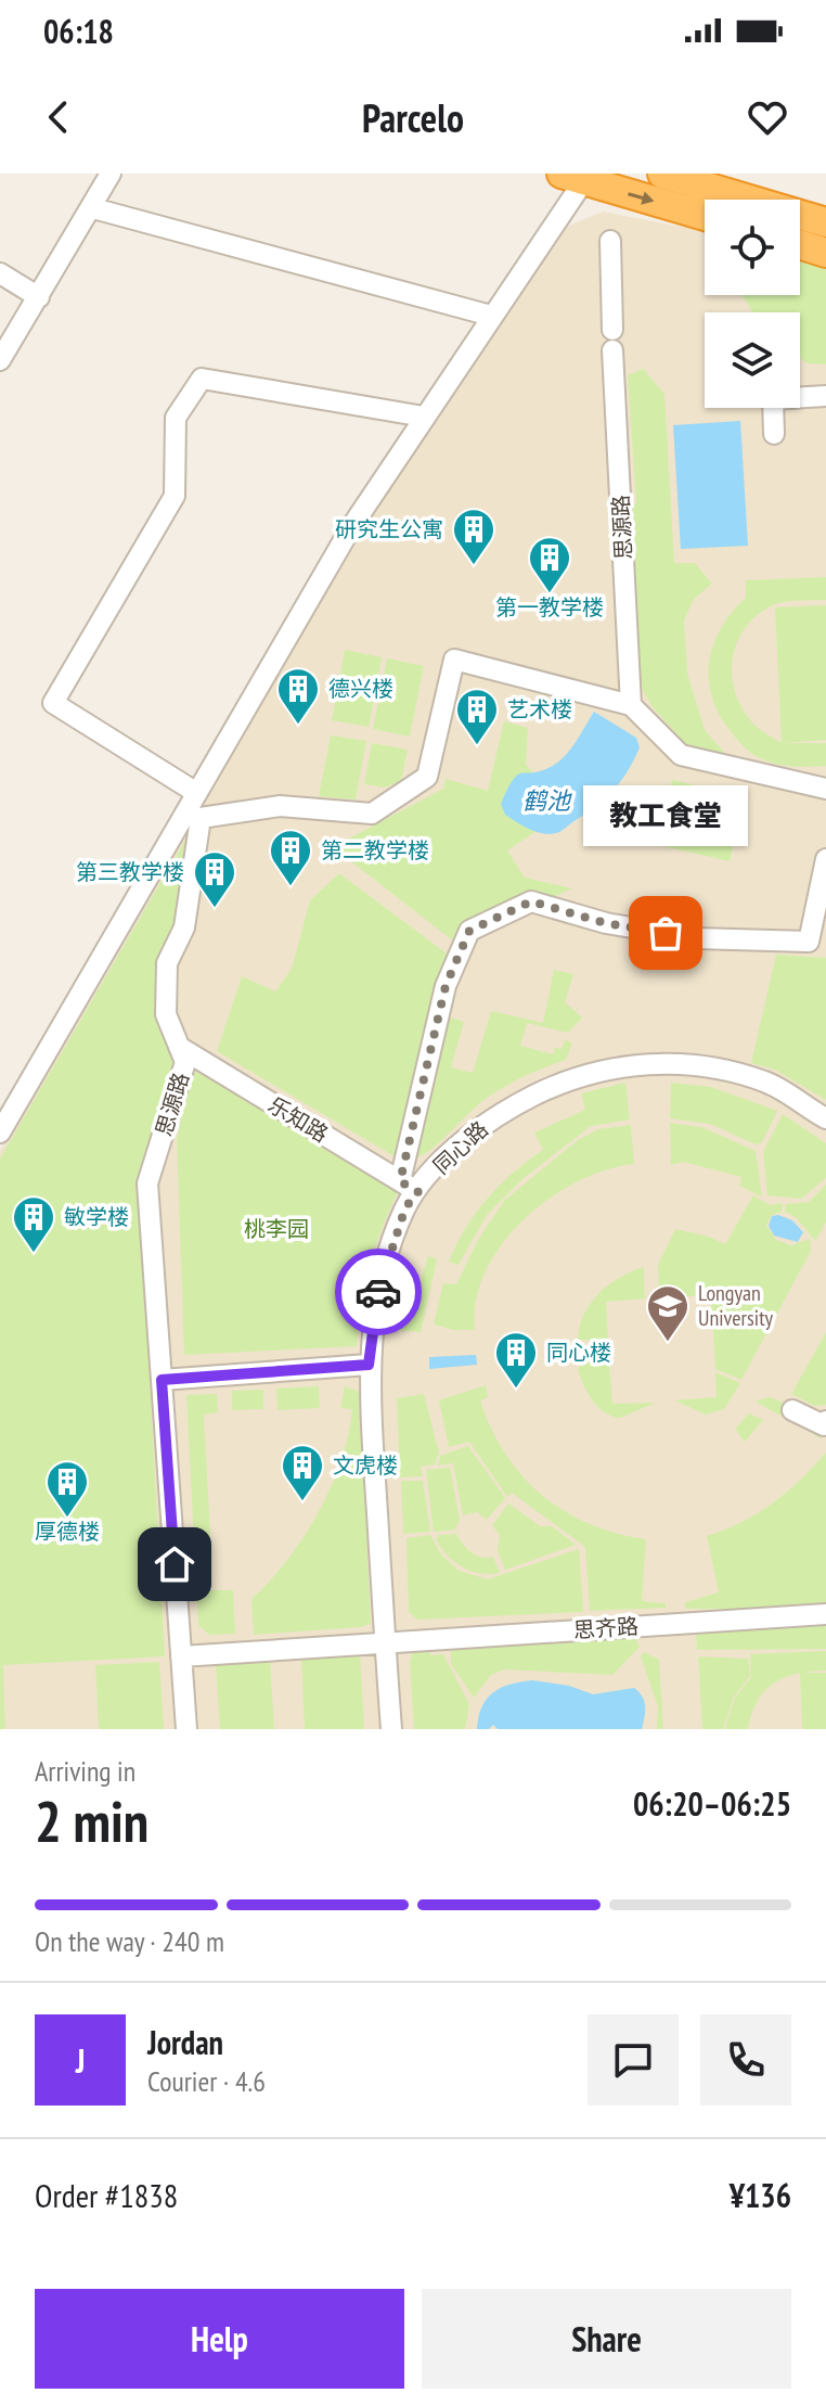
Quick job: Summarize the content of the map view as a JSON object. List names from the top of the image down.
{
  "streets": {
    "street": [
      "思源路",
      "乐知路",
      "同心路",
      "思齐路"
    ]
  },
  "crossings": [
    ["思源路", "乐知路"],
    ["思源路", "思齐路"],
    ["乐知路", "同心路"],
    ["同心路", "思齐路"]
  ],
  "water": ["鹤池"],
  "parks": ["桃李园"],
  "places": {
    "building": [
      "研究生公寓",
      "第一教学楼",
      "德兴楼",
      "艺术楼",
      "第二教学楼",
      "第三教学楼",
      "敏学楼",
      "同心楼",
      "文虎楼",
      "厚德楼"
    ],
    "other": ["教工食堂"],
    "school or university": ["Longyan University"]
  },
  "page": {
    "status": "06:18",
    "header": "Parcelo",
    "bubble": "教工食堂",
    "heading": ["2 min", "Arriving in", "06:20–06:25"],
    "panel": [
      "Jordan",
      "Courier · 4.6",
      "Order #1838",
      "¥136"
    ],
    "bar": "On the way · 240 m",
    "round": "J",
    "buttons": ["Help", "Share"]
  }
}
